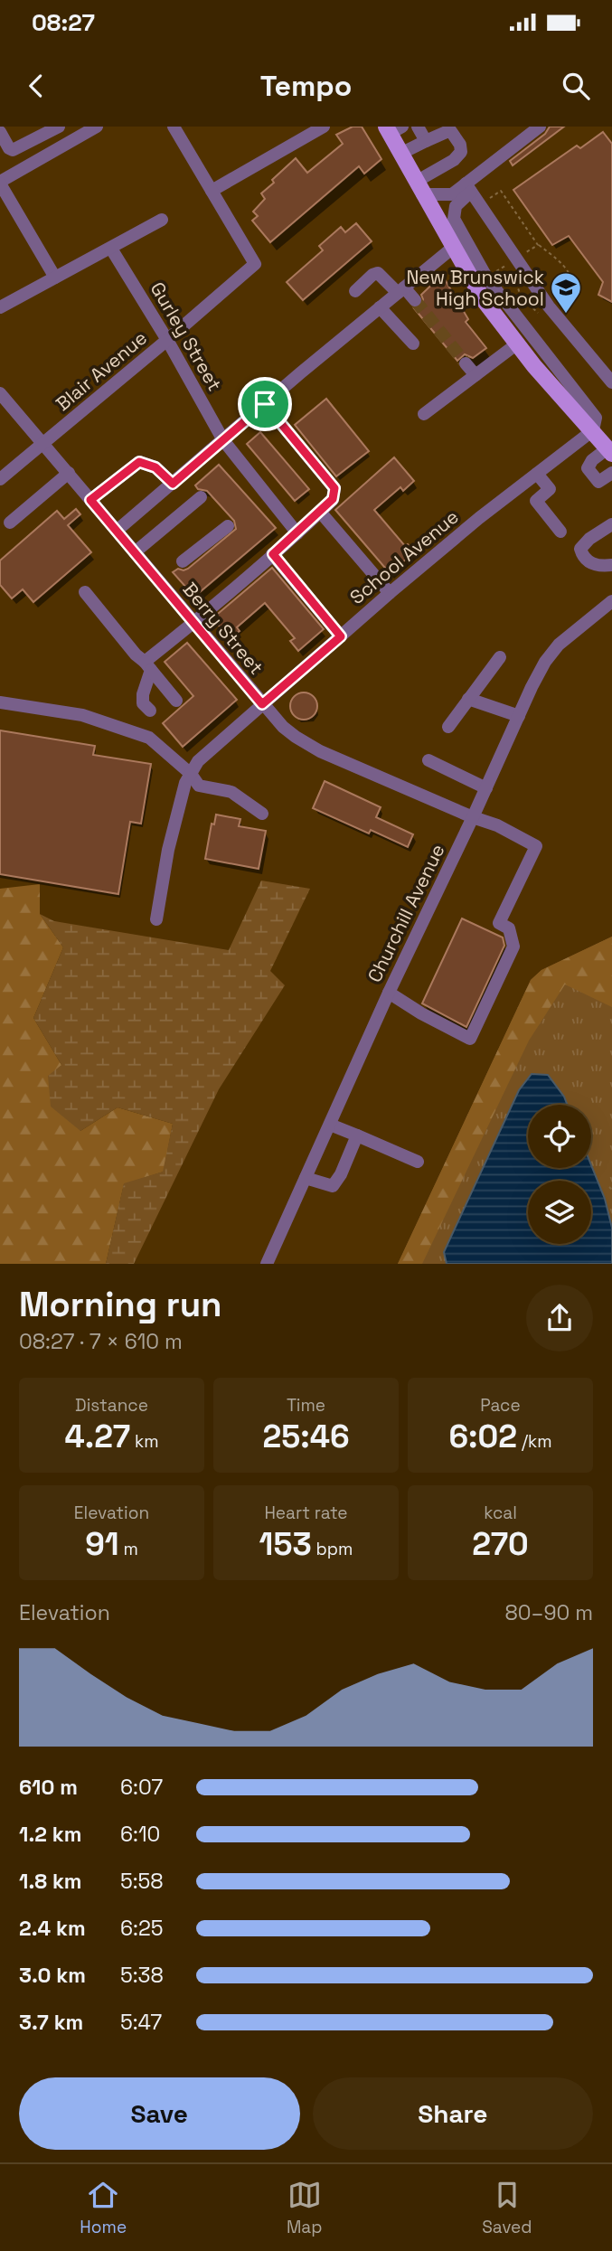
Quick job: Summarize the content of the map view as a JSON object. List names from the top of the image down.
{
  "streets": {
    "street": [
      "Gurley Street",
      "Blair Avenue",
      "School Avenue",
      "Berry Street",
      "Churchill Avenue"
    ]
  },
  "crossings": [
    ["Gurley Street", "Blair Avenue"],
    ["Blair Avenue", "Berry Street"],
    ["School Avenue", "Berry Street"],
    ["Berry Street", "Churchill Avenue"]
  ],
  "places": {
    "school or university": ["New Brunswick High School"]
  },
  "page": {
    "status": "08:27",
    "header": "Tempo",
    "heading": ["Morning run", "08:27 · 7 × 610 m"],
    "stats": [
      ["Distance", "4.27 km"],
      ["Time", "25:46"],
      ["Pace", "6:02 /km"],
      ["Elevation", "91 m"],
      ["Heart rate", "153 bpm"],
      ["kcal", "270"]
    ],
    "chart": ["Elevation", "80–90 m"],
    "list": [
      {
        "name": "610 m",
        "note": "6:07"
      },
      {
        "name": "1.2 km",
        "note": "6:10"
      },
      {
        "name": "1.8 km",
        "note": "5:58"
      },
      {
        "name": "2.4 km",
        "note": "6:25"
      },
      {
        "name": "3.0 km",
        "note": "5:38"
      },
      {
        "name": "3.7 km",
        "note": "5:47"
      }
    ],
    "buttons": ["Save", "Share"],
    "tabs": ["Home", "Map", "Saved"]
  }
}
